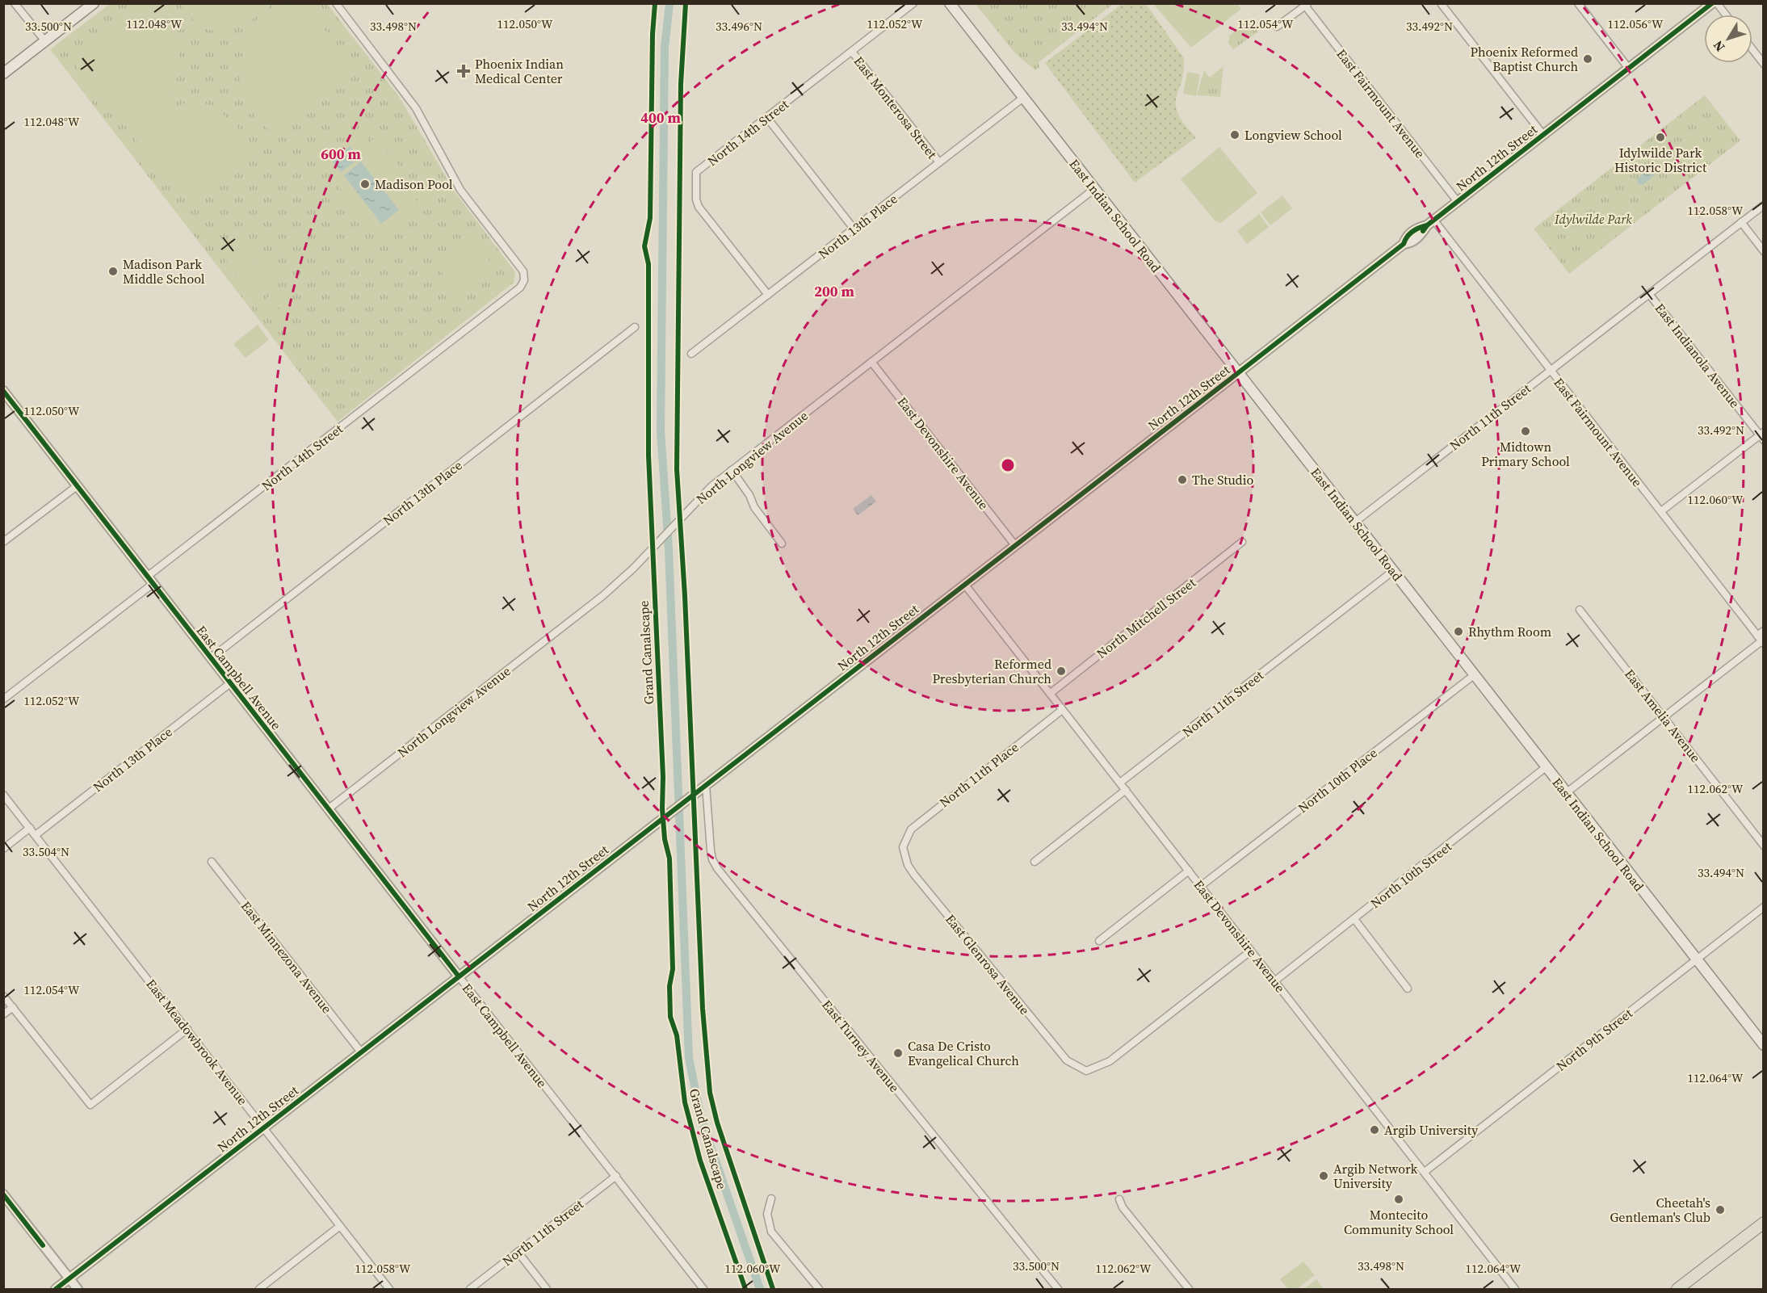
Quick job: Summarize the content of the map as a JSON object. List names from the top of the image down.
{
  "streets": {
    "main road": ["East Indian School Road"],
    "street": [
      "East Fairmount Avenue",
      "East Monterosa Street",
      "North 14th Street",
      "North 12th Street",
      "North 13th Place",
      "East Indianola Avenue",
      "North 11th Street",
      "East Devonshire Avenue",
      "North Longview Avenue",
      "North Mitchell Street",
      "East Campbell Avenue",
      "East Amelia Avenue",
      "North 11th Place",
      "North 10th Place",
      "North 10th Street",
      "East Minnezona Avenue",
      "East Glenrosa Avenue",
      "North 9th Street",
      "East Meadowbrook Avenue",
      "East Turney Avenue"
    ],
    "cycle path": ["Grand Canalscape"]
  },
  "crossings": [
    ["East Fairmount Avenue", "North 12th Street"],
    ["East Fairmount Avenue", "North 11th Street"],
    ["East Monterosa Street", "North 14th Street"],
    ["East Monterosa Street", "North 13th Place"],
    ["North 14th Street", "North 13th Place"],
    ["North 14th Street", "East Campbell Avenue"],
    ["North 12th Street", "East Indian School Road"],
    ["North 12th Street", "East Devonshire Avenue"],
    ["North 12th Street", "East Campbell Avenue"],
    ["North 12th Street", "East Minnezona Avenue"],
    ["North 12th Street", "East Meadowbrook Avenue"],
    ["North 12th Street", "East Turney Avenue"],
    ["East Indian School Road", "North 13th Place"],
    ["East Indian School Road", "North 11th Street"],
    ["East Indian School Road", "North Longview Avenue"],
    ["East Indian School Road", "North 10th Place"],
    ["East Indian School Road", "North 10th Street"],
    ["East Indian School Road", "North 9th Street"],
    ["North 13th Place", "East Campbell Avenue"],
    ["North 13th Place", "East Meadowbrook Avenue"],
    ["East Indianola Avenue", "North 11th Street"],
    ["North 11th Street", "East Devonshire Avenue"],
    ["North 11th Street", "East Campbell Avenue"],
    ["East Devonshire Avenue", "North Longview Avenue"],
    ["East Devonshire Avenue", "North Mitchell Street"],
    ["East Devonshire Avenue", "North 11th Place"],
    ["East Devonshire Avenue", "North 10th Place"],
    ["East Devonshire Avenue", "North 10th Street"],
    ["East Devonshire Avenue", "East Glenrosa Avenue"],
    ["East Devonshire Avenue", "North 9th Street"],
    ["North Longview Avenue", "East Campbell Avenue"],
    ["North 11th Place", "East Glenrosa Avenue"]
  ],
  "parks": ["Idylwilde Park"],
  "places": {
    "other": [
      "Phoenix Reformed Baptist Church",
      "Longview School",
      "Idylwilde Park Historic District",
      "Madison Pool",
      "Madison Park Middle School",
      "Midtown Primary School",
      "The Studio",
      "Rhythm Room",
      "Reformed Presbyterian Church",
      "Casa De Cristo Evangelical Church",
      "Argib University",
      "Argib Network University",
      "Montecito Community School",
      "Cheetah's Gentleman's Club"
    ],
    "health": ["Phoenix Indian Medical Center"]
  },
  "north": "bottom left",
  "coordinates": [
    "112.050°W",
    "112.052°W",
    "112.054°W",
    "112.056°W",
    "112.048°W",
    "33.500°N",
    "33.498°N",
    "33.496°N",
    "33.494°N",
    "33.492°N",
    "112.058°W",
    "112.060°W",
    "112.062°W",
    "33.504°N",
    "112.064°W"
  ],
  "rings": ["400 m", "600 m", "200 m"]
}
